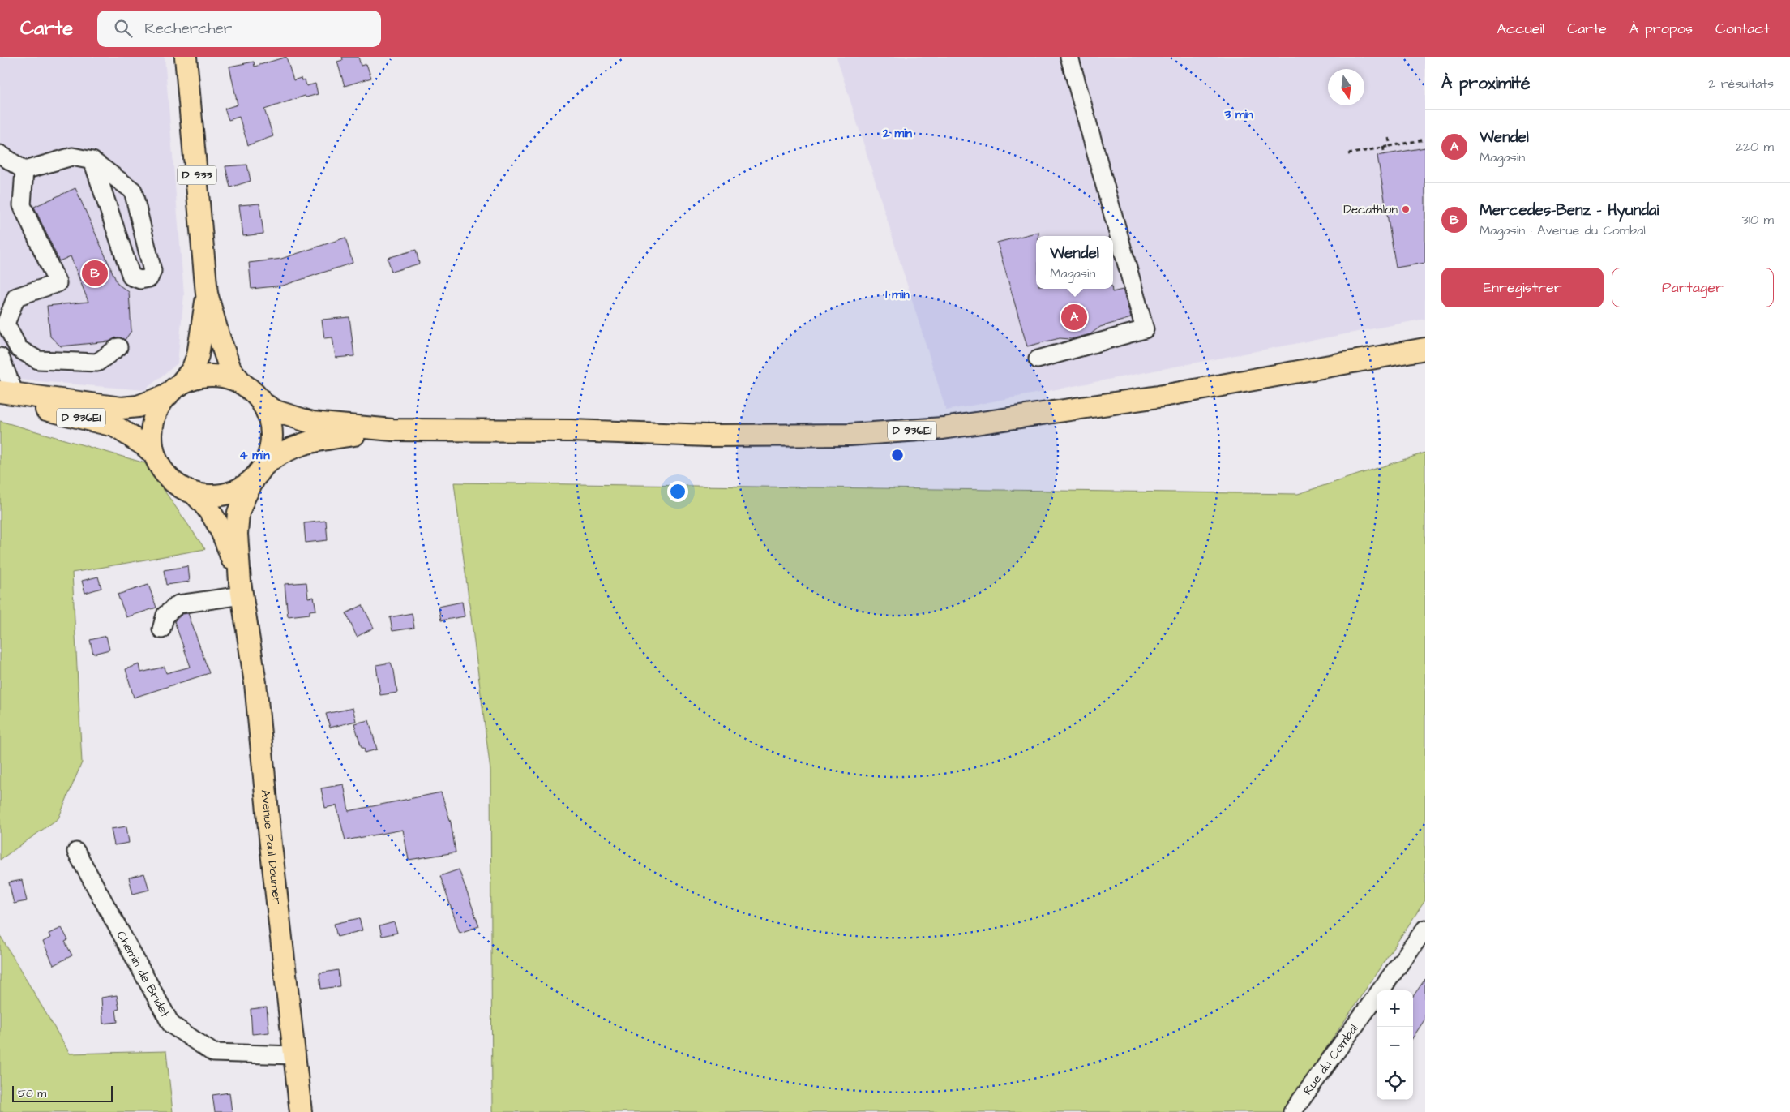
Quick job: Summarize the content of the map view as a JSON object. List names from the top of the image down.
{
  "streets": {
    "main road": ["D 933", "D 936E1", "Avenue Paul Doumer"],
    "street": ["Chemin de Bridet", "Rue du Combal"]
  },
  "crossings": [
    ["D 933", "D 936E1"],
    ["Avenue Paul Doumer", "Chemin de Bridet"]
  ],
  "places": ["Decathlon"],
  "scale_bar": "50 m",
  "north": "bottom",
  "page": {
    "header": "Carte",
    "search": "Rechercher",
    "nav": [
      "Accueil",
      "Carte",
      "À propos",
      "Contact"
    ],
    "heading": ["À proximité", "2 résultats"],
    "list": [
      {
        "mark": "A",
        "name": "Wendel",
        "note": "Magasin",
        "value": "220 m"
      },
      {
        "mark": "B",
        "name": "Mercedes-Benz - Hyundai",
        "note": "Magasin · Avenue du Combal",
        "value": "310 m"
      }
    ],
    "popup": ["Wendel", "Magasin"],
    "buttons": ["Enregistrer", "Partager"],
    "pins": ["B", "A"],
    "map_buttons": ["+", "−"],
    "scale": "50 m"
  },
  "rings": [
    "3 min",
    "2 min",
    "1 min",
    "4 min"
  ]
}
